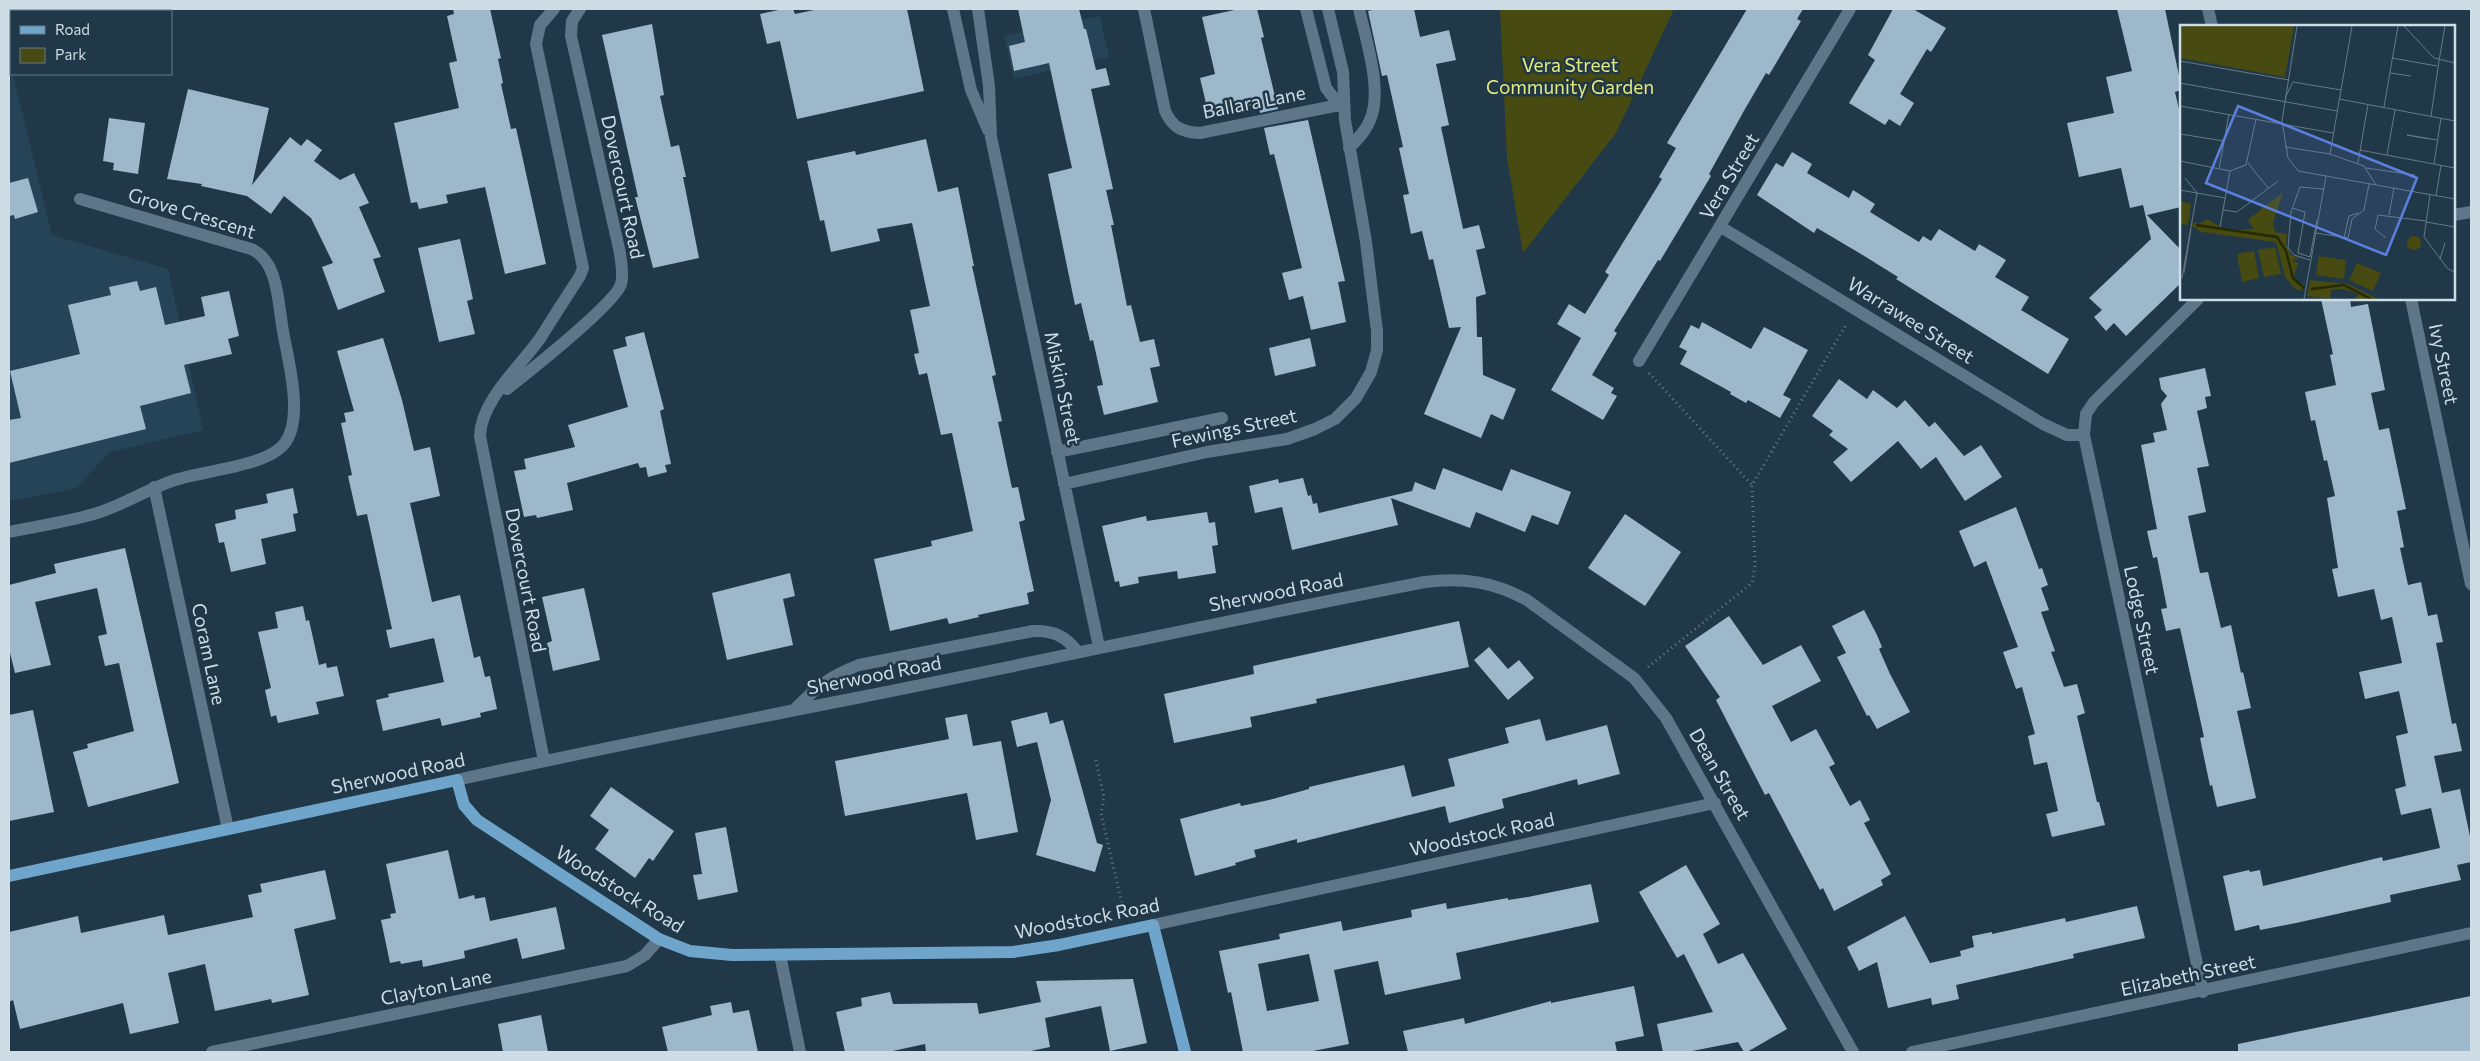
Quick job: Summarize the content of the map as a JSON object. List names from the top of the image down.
{
  "streets": {
    "main road": ["Sherwood Road", "Woodstock Road"],
    "street": [
      "Ballara Lane",
      "Vera Street",
      "Dovercourt Road",
      "Grove Crescent",
      "Warrawee Street",
      "Ivy Street",
      "Miskin Street",
      "Fewings Street",
      "Lodge Street",
      "Coram Lane",
      "Dean Street",
      "Elizabeth Street",
      "Clayton Lane"
    ]
  },
  "crossings": [
    ["Ballara Lane", "Fewings Street"],
    ["Vera Street", "Warrawee Street"],
    ["Dovercourt Road", "Sherwood Road"],
    ["Grove Crescent", "Coram Lane"],
    ["Warrawee Street", "Lodge Street"],
    ["Miskin Street", "Fewings Street"],
    ["Miskin Street", "Sherwood Road"],
    ["Sherwood Road", "Coram Lane"],
    ["Sherwood Road", "Dean Street"],
    ["Sherwood Road", "Woodstock Road"],
    ["Lodge Street", "Elizabeth Street"],
    ["Dean Street", "Woodstock Road"],
    ["Woodstock Road", "Clayton Lane"]
  ],
  "parks": ["Vera Street Community Garden"],
  "legend": ["Road", "Park"]
}
